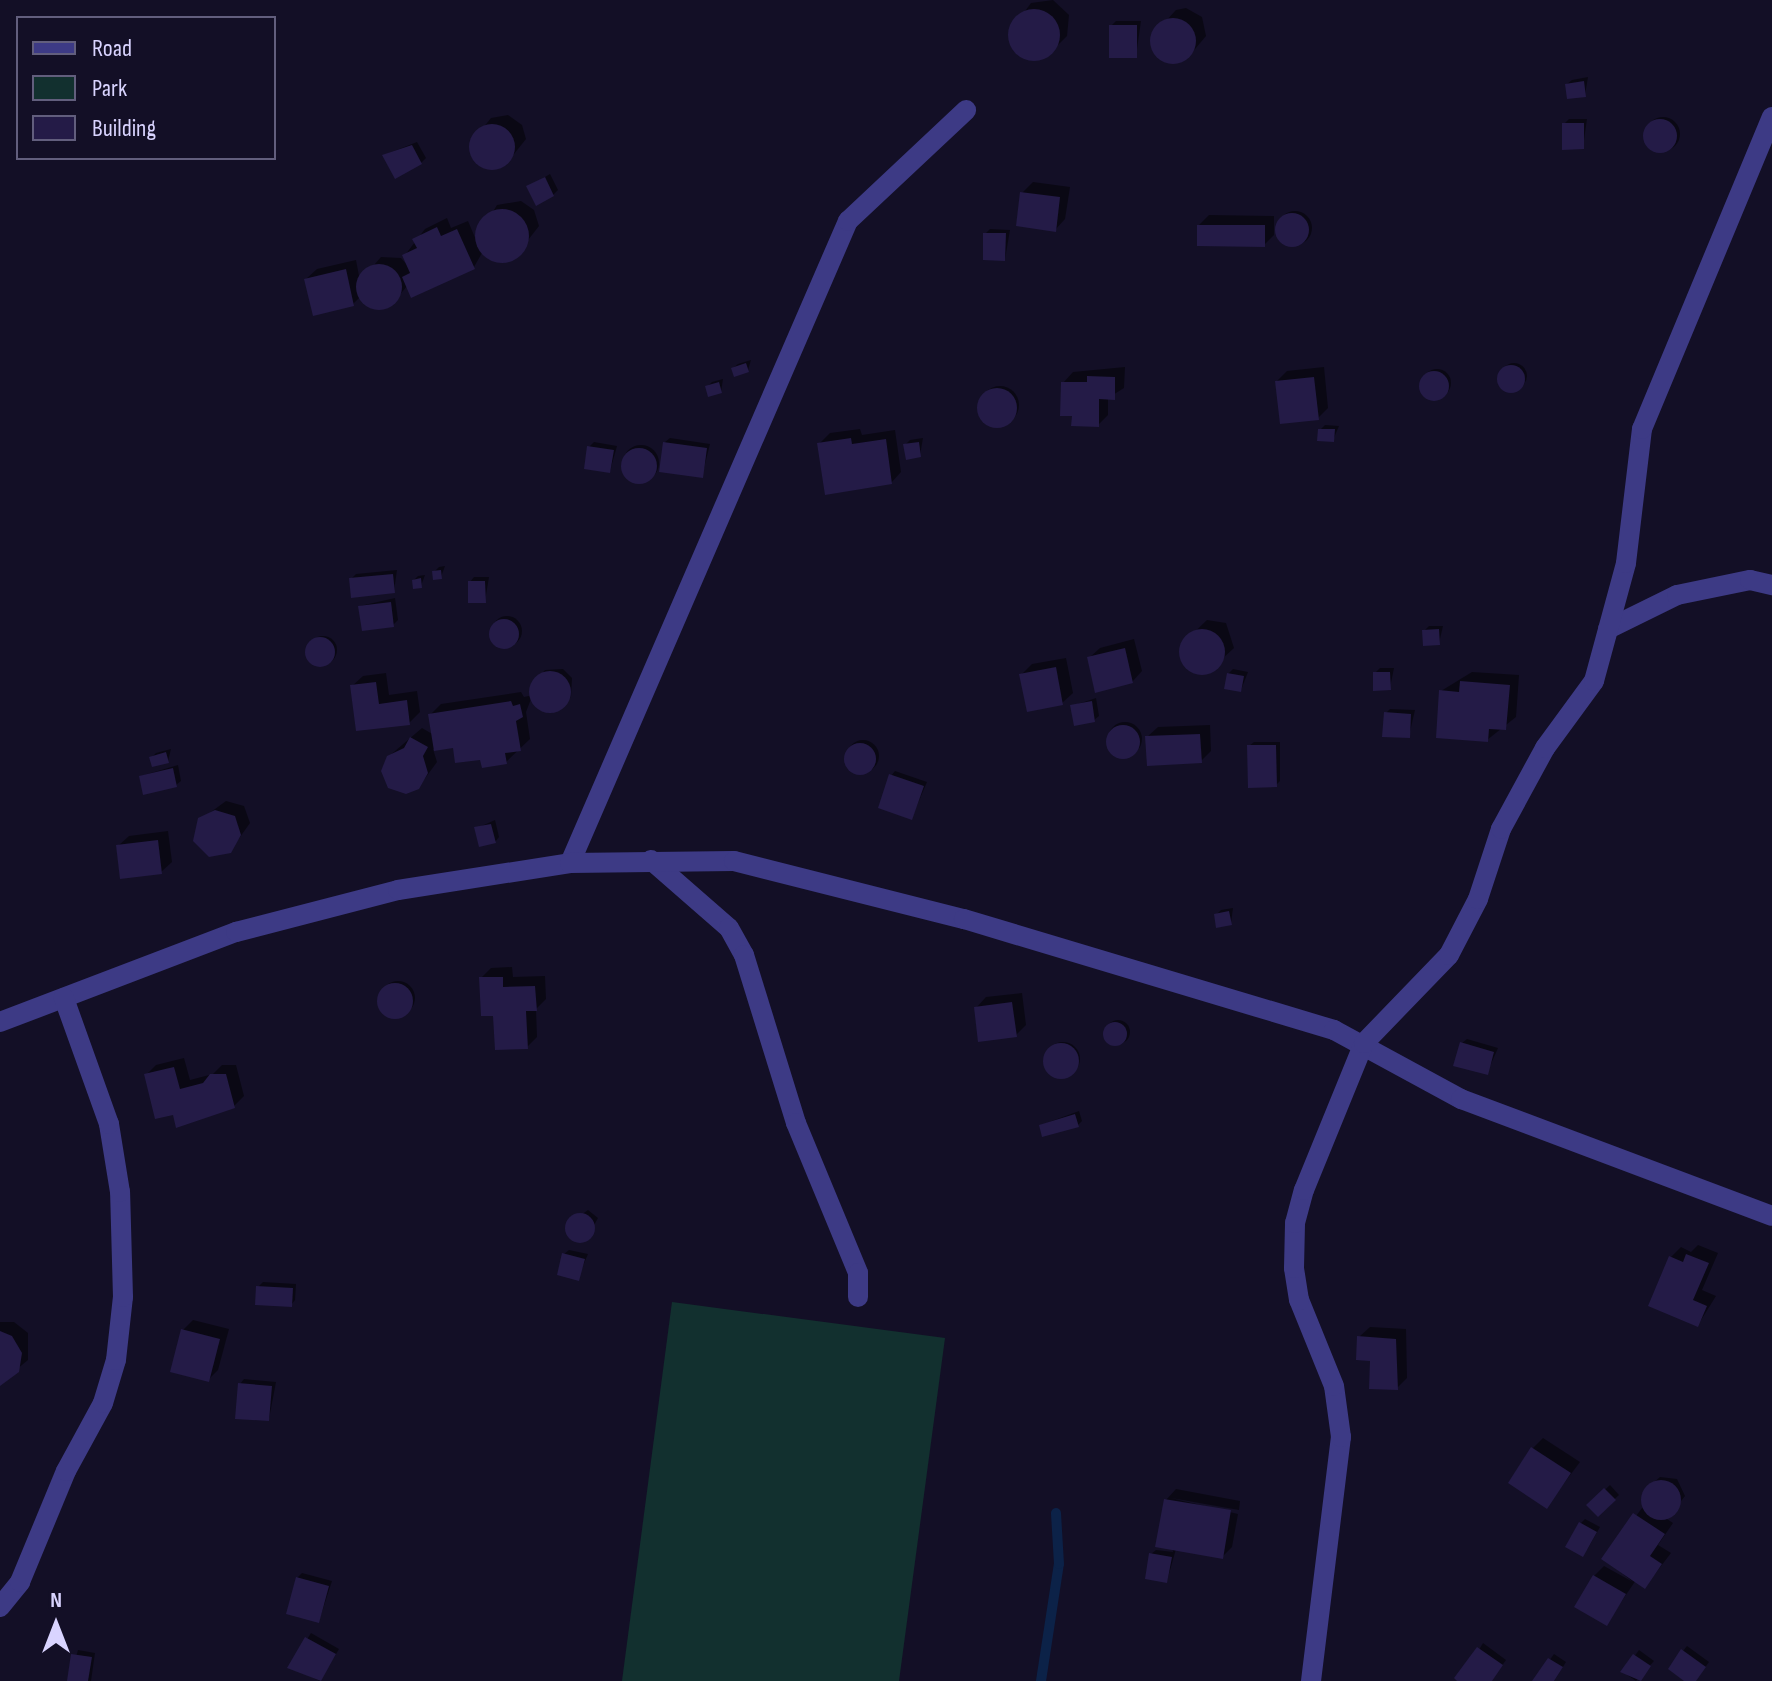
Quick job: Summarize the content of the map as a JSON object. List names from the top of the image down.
{
  "legend": ["Road", "Park", "Building"],
  "north": "top"
}
